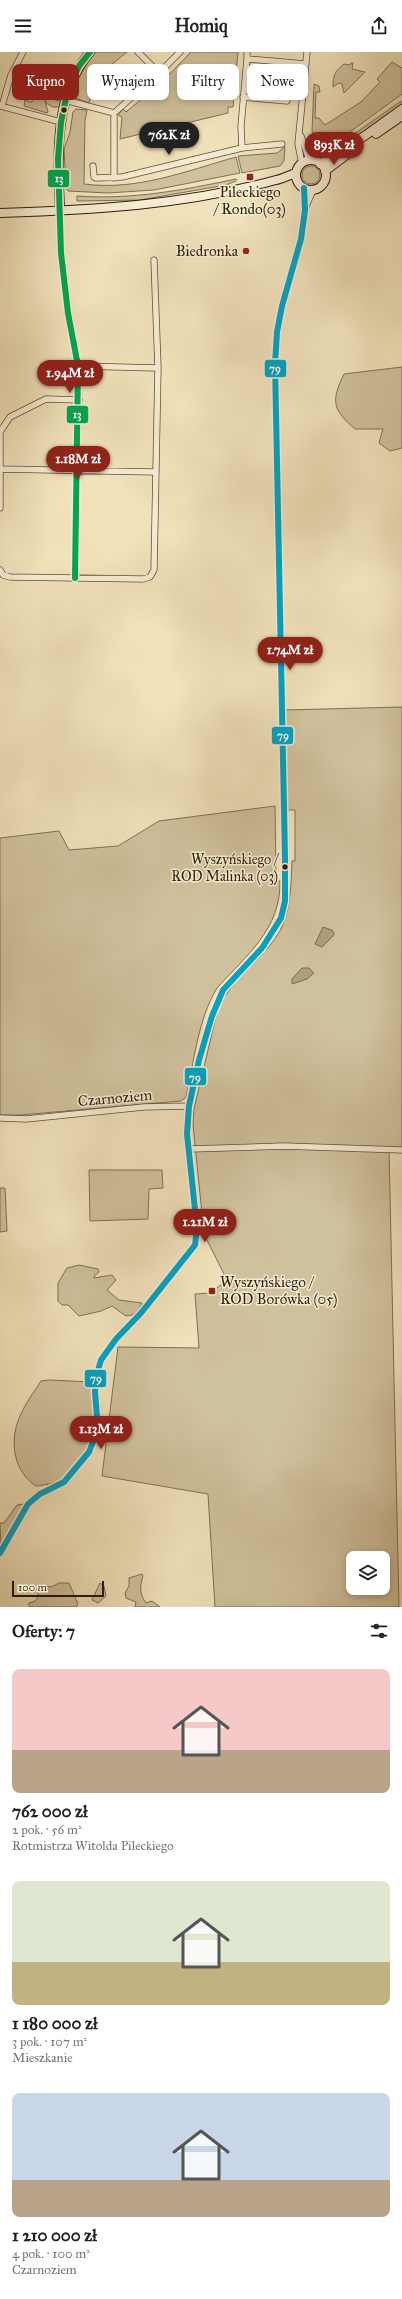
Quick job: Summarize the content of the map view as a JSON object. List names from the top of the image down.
{
  "streets": {
    "street": ["Czarnoziem"]
  },
  "places": {
    "transit": ["Pileckiego / Rondo(03)", "Wyszyńskiego / ROD Borówka (05)"],
    "other": ["Biedronka", "Wyszyńskiego / ROD Malinka (03)"]
  },
  "lines": ["transit line 13", "transit line 79"],
  "scale_bar": "100 m",
  "page": {
    "header": "Homiq",
    "chip": [
      "Kupno",
      "Wynajem",
      "Filtry",
      "Nowe"
    ],
    "price": [
      "762K zł",
      "893K zł",
      "1.94M zł",
      "1.18M zł",
      "1.74M zł",
      "1.21M zł",
      "1.13M zł"
    ],
    "scale": "100 m",
    "heading": "Oferty: 7",
    "list": [
      {
        "name": "762 000 zł",
        "note": "2 pok. · 56 m² · Rotmistrza Witolda Pileckiego"
      },
      {
        "name": "1 180 000 zł",
        "note": "3 pok. · 107 m² · Mieszkanie"
      },
      {
        "name": "1 210 000 zł",
        "note": "4 pok. · 100 m² · Czarnoziem"
      }
    ]
  }
}
